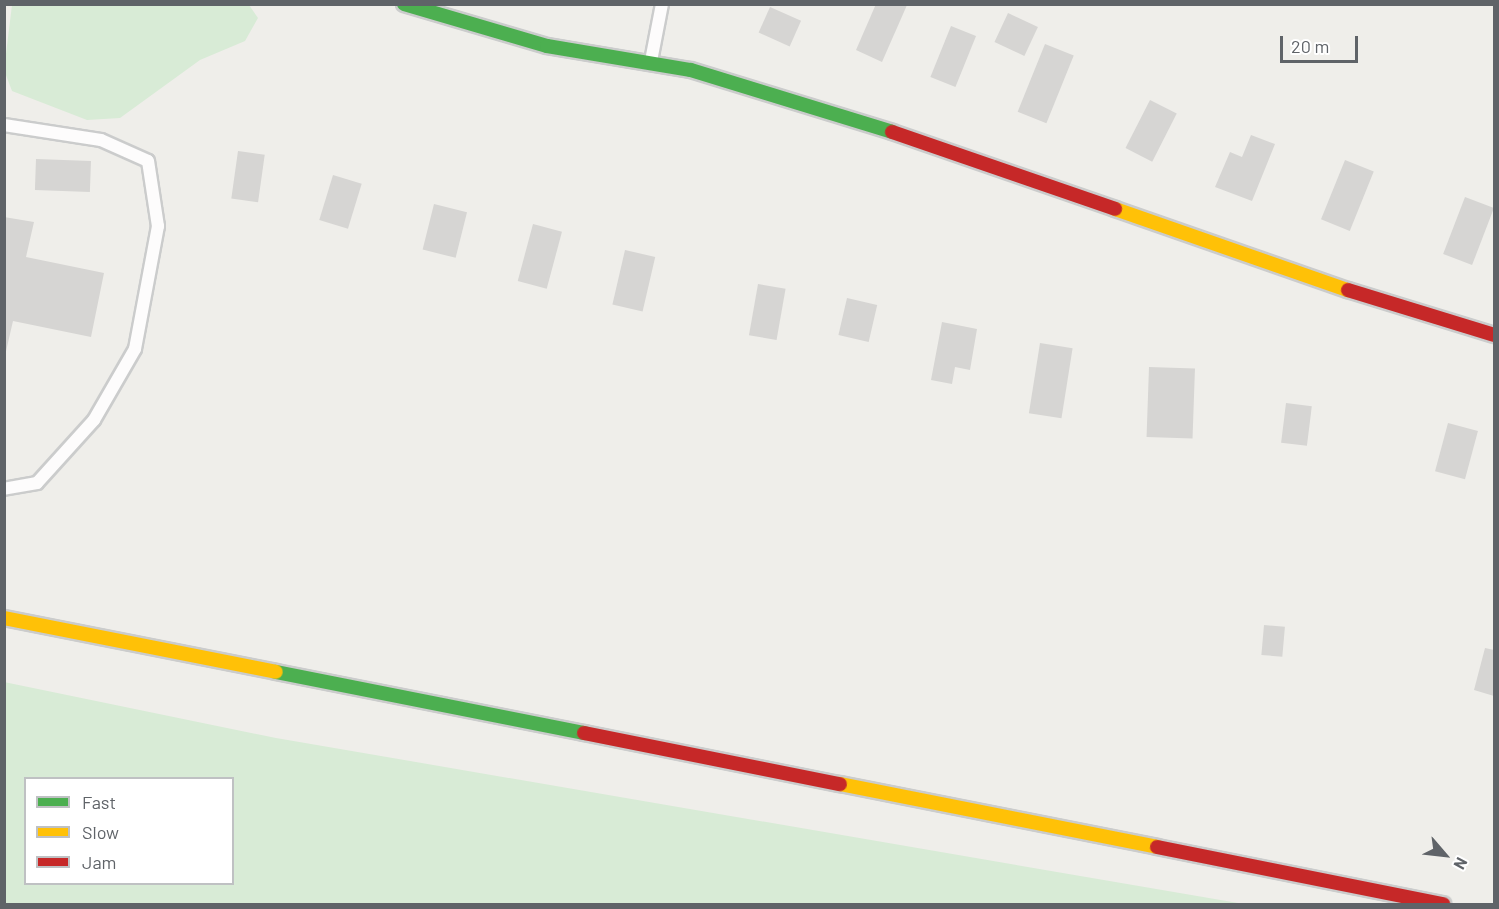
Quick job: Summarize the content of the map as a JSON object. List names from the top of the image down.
{
  "legend": ["Fast", "Slow", "Jam"],
  "scale_bar": "20 m",
  "north": "bottom right"
}
